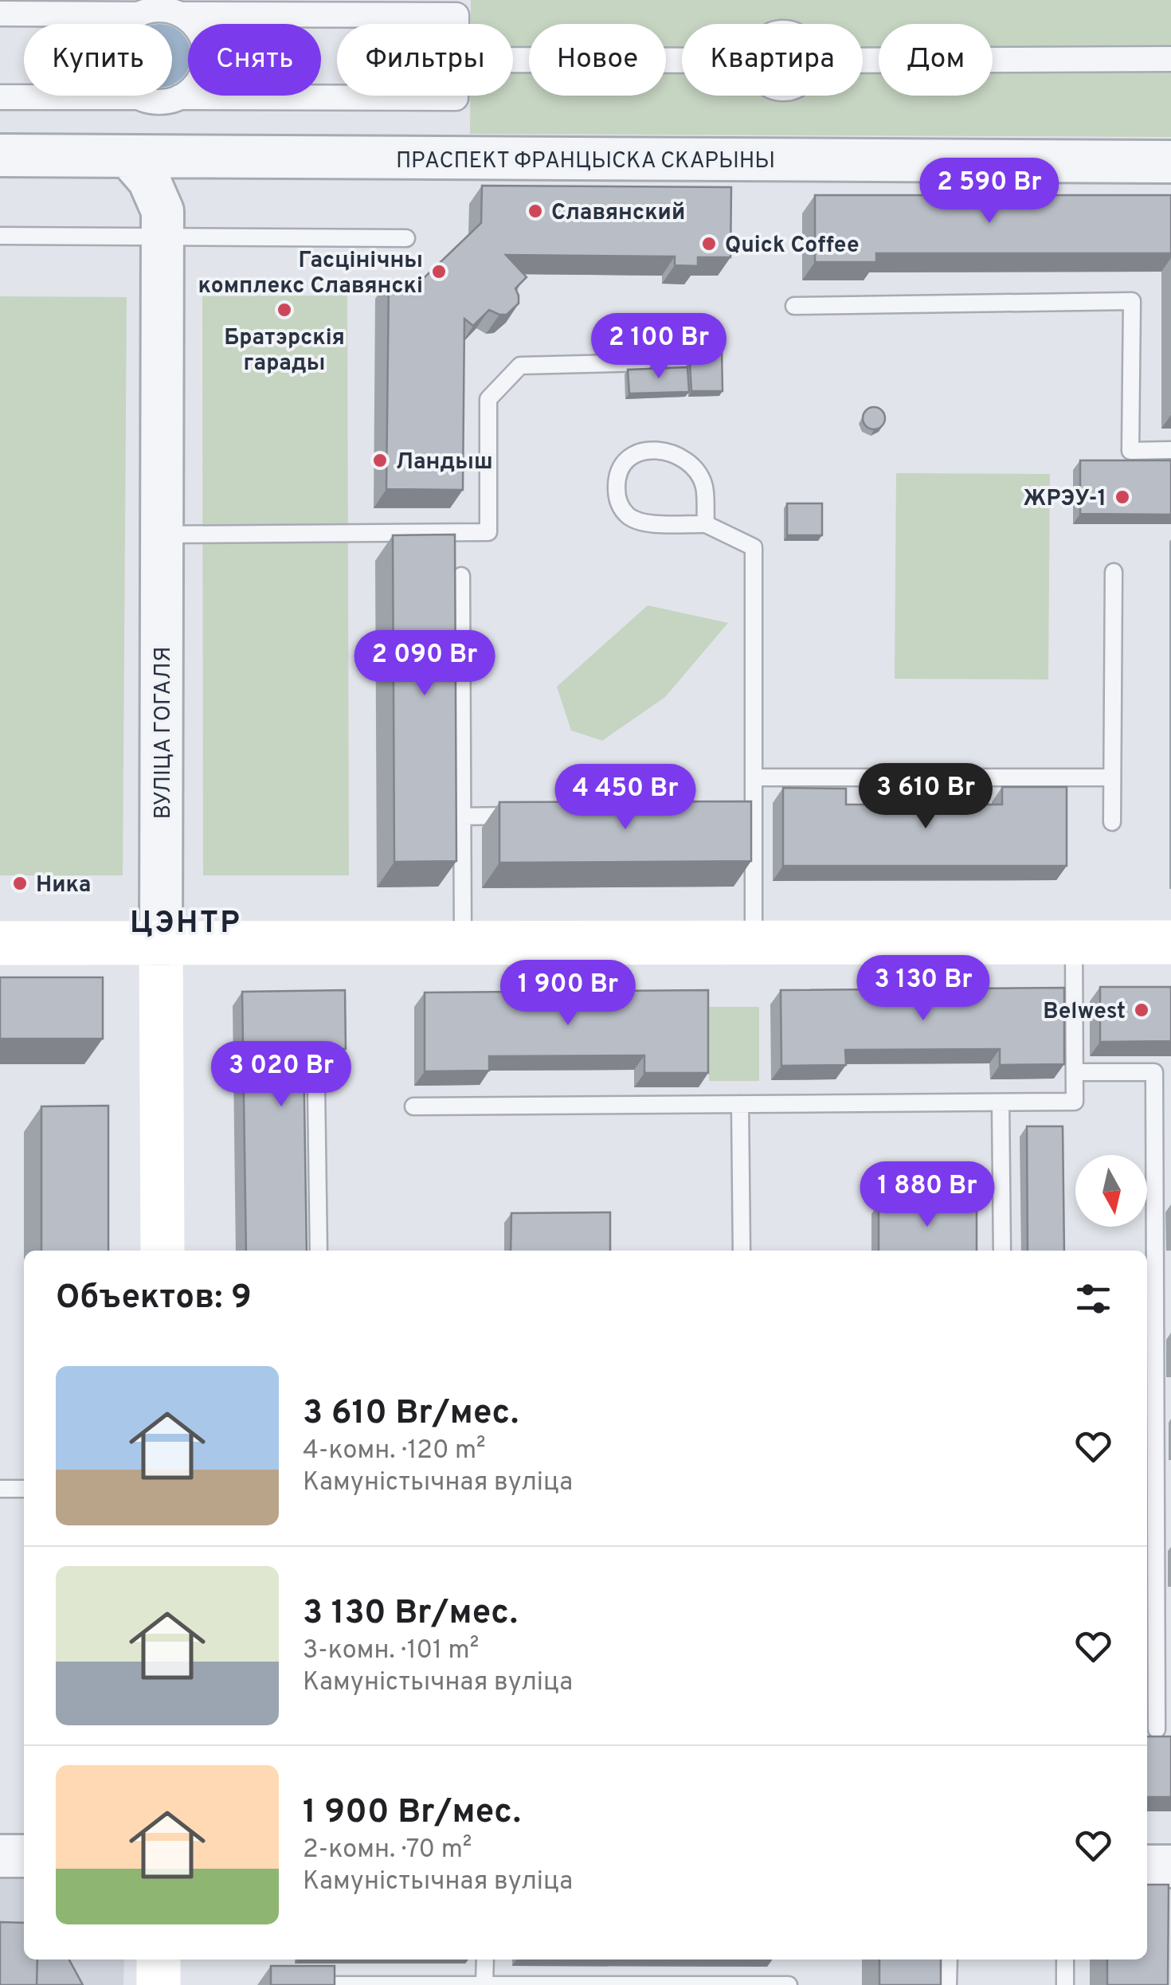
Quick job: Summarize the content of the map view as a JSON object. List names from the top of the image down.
{
  "streets": {
    "main road": ["ВУЛІЦА ГОГАЛЯ"],
    "street": ["ПРАСПЕКТ ФРАНЦЫСКА СКАРЫНЫ"]
  },
  "crossings": [
    ["ПРАСПЕКТ ФРАНЦЫСКА СКАРЫНЫ", "ВУЛІЦА ГОГАЛЯ"]
  ],
  "districts": ["ЦЭНТР"],
  "places": [
    "Славянский",
    "Quick Coffee",
    "Гасцінічны комплекс Славянскі",
    "Братэрскія гарады",
    "Ландыш",
    "ЖРЭУ-1",
    "Ника",
    "Belwest"
  ],
  "north": "bottom",
  "page": {
    "chip": [
      "Купить",
      "Снять",
      "Фильтры",
      "Новое",
      "Квартира",
      "Дом"
    ],
    "price": [
      "2 590 Br",
      "2 100 Br",
      "2 090 Br",
      "3 610 Br",
      "4 450 Br",
      "3 130 Br",
      "1 900 Br",
      "3 020 Br",
      "1 880 Br"
    ],
    "heading": "Объектов: 9",
    "list": [
      {
        "name": "3 610 Br/мес.",
        "note": "4-комн. · 120 m² · Камуністычная вуліца"
      },
      {
        "name": "3 130 Br/мес.",
        "note": "3-комн. · 101 m² · Камуністычная вуліца"
      },
      {
        "name": "1 900 Br/мес.",
        "note": "2-комн. · 70 m² · Камуністычная вуліца"
      }
    ]
  }
}
